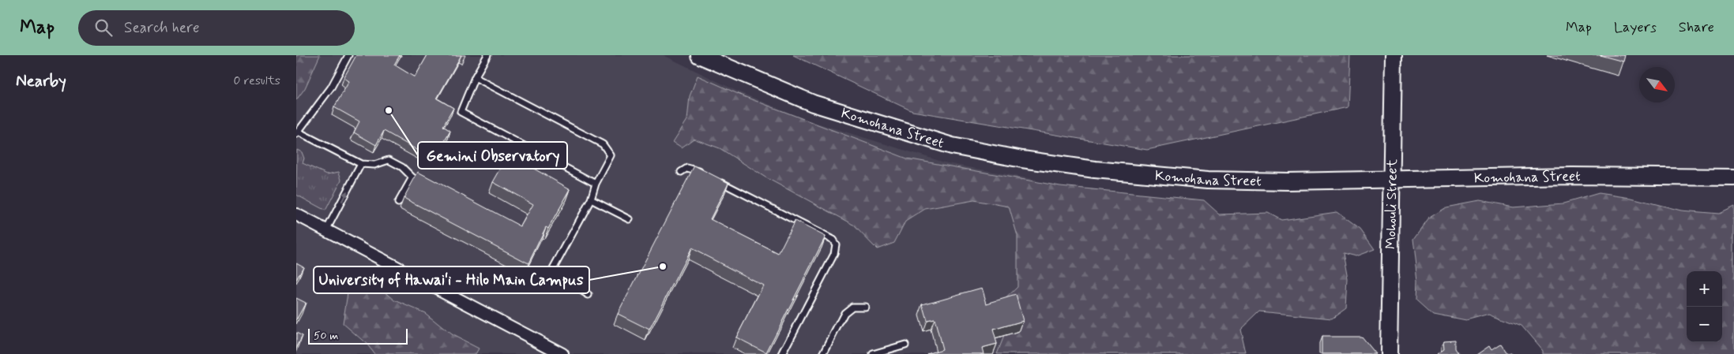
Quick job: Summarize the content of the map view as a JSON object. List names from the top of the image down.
{
  "streets": {
    "main road": ["Komohana Street", "Mohouli Street"]
  },
  "crossings": [
    ["Komohana Street", "Mohouli Street"]
  ],
  "places": ["Gemini Observatory", "University of Hawaiʻi - Hilo Main Campus"],
  "scale_bar": "50 m",
  "north": "bottom right",
  "page": {
    "header": "Map",
    "search": "Search here",
    "nav": ["Map", "Layers", "Share"],
    "heading": ["Nearby", "0 results"],
    "map_buttons": ["+", "−"],
    "scale": "50 m"
  }
}
